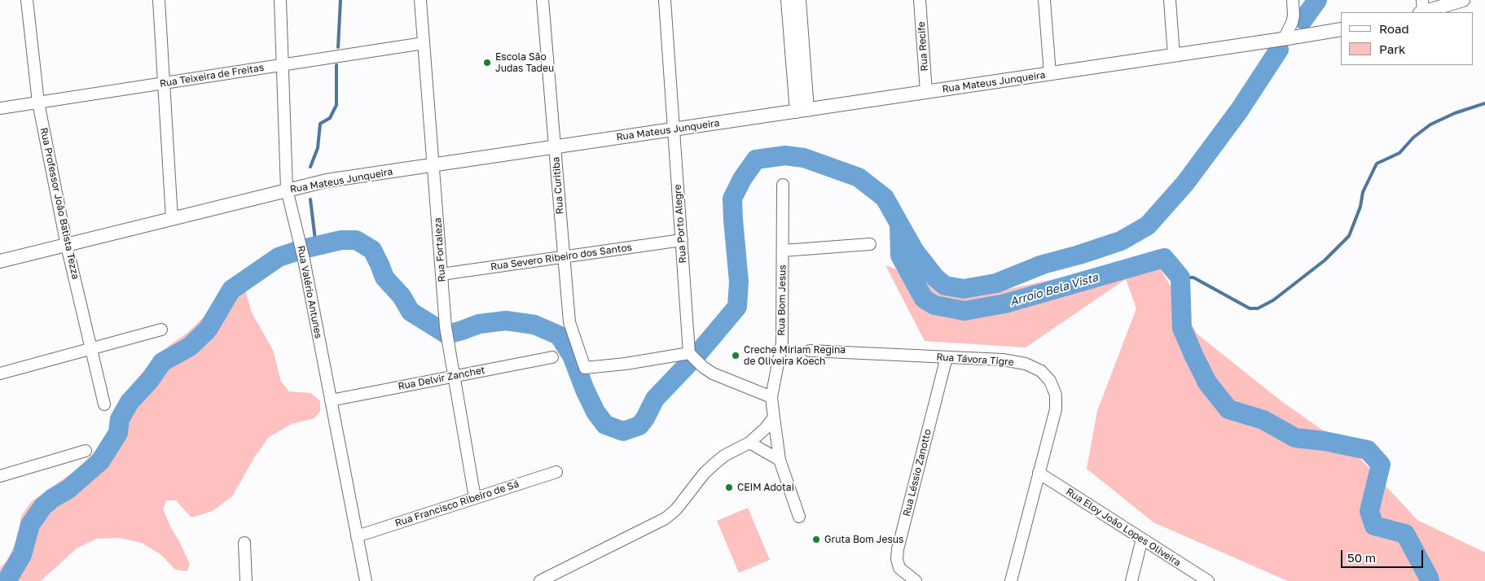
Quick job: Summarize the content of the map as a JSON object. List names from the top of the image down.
{
  "streets": {
    "main road": ["Rua Mateus Junqueira"],
    "street": [
      "Rua Recife",
      "Rua Teixeira de Freitas",
      "Rua Curitiba",
      "Rua Professor João Batista Tezza",
      "Rua Porto Alegre",
      "Rua Fortaleza",
      "Rua Severo Ribeiro dos Santos",
      "Rua Valério Antunes",
      "Rua Bom Jesus",
      "Rua Távora Tigre",
      "Rua Delvir Zanchet",
      "Rua Léssio Zanotto",
      "Rua Francisco Ribeiro de Sá",
      "Rua Eloy João Lopes Oliveira"
    ]
  },
  "crossings": [
    ["Rua Recife", "Rua Mateus Junqueira"],
    ["Rua Teixeira de Freitas", "Rua Professor João Batista Tezza"],
    ["Rua Teixeira de Freitas", "Rua Fortaleza"],
    ["Rua Teixeira de Freitas", "Rua Valério Antunes"],
    ["Rua Mateus Junqueira", "Rua Curitiba"],
    ["Rua Mateus Junqueira", "Rua Professor João Batista Tezza"],
    ["Rua Mateus Junqueira", "Rua Porto Alegre"],
    ["Rua Mateus Junqueira", "Rua Fortaleza"],
    ["Rua Mateus Junqueira", "Rua Valério Antunes"],
    ["Rua Curitiba", "Rua Porto Alegre"],
    ["Rua Curitiba", "Rua Severo Ribeiro dos Santos"],
    ["Rua Porto Alegre", "Rua Severo Ribeiro dos Santos"],
    ["Rua Fortaleza", "Rua Severo Ribeiro dos Santos"],
    ["Rua Fortaleza", "Rua Delvir Zanchet"],
    ["Rua Fortaleza", "Rua Francisco Ribeiro de Sá"],
    ["Rua Valério Antunes", "Rua Delvir Zanchet"],
    ["Rua Valério Antunes", "Rua Francisco Ribeiro de Sá"],
    ["Rua Távora Tigre", "Rua Léssio Zanotto"],
    ["Rua Távora Tigre", "Rua Eloy João Lopes Oliveira"]
  ],
  "water": ["Arroio Bela Vista"],
  "places": [
    "Escola São Judas Tadeu",
    "Creche Miriam Regina de Oliveira Koech",
    "CEIM Adotai",
    "Gruta Bom Jesus"
  ],
  "legend": ["Road", "Park"],
  "scale_bar": "50 m"
}
